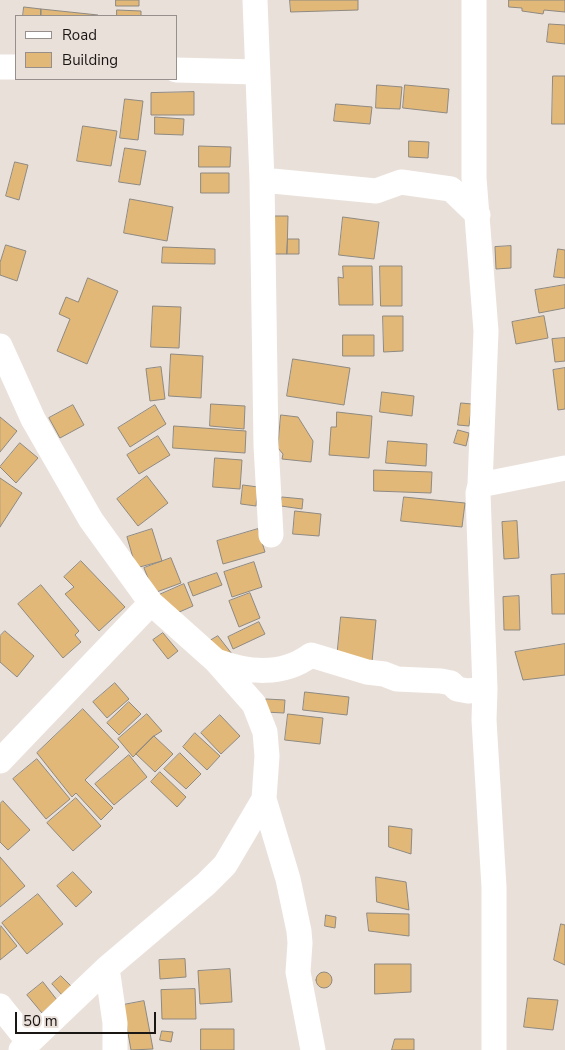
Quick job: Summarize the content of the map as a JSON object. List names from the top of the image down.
{
  "legend": ["Road", "Building"],
  "scale_bar": "50 m"
}
